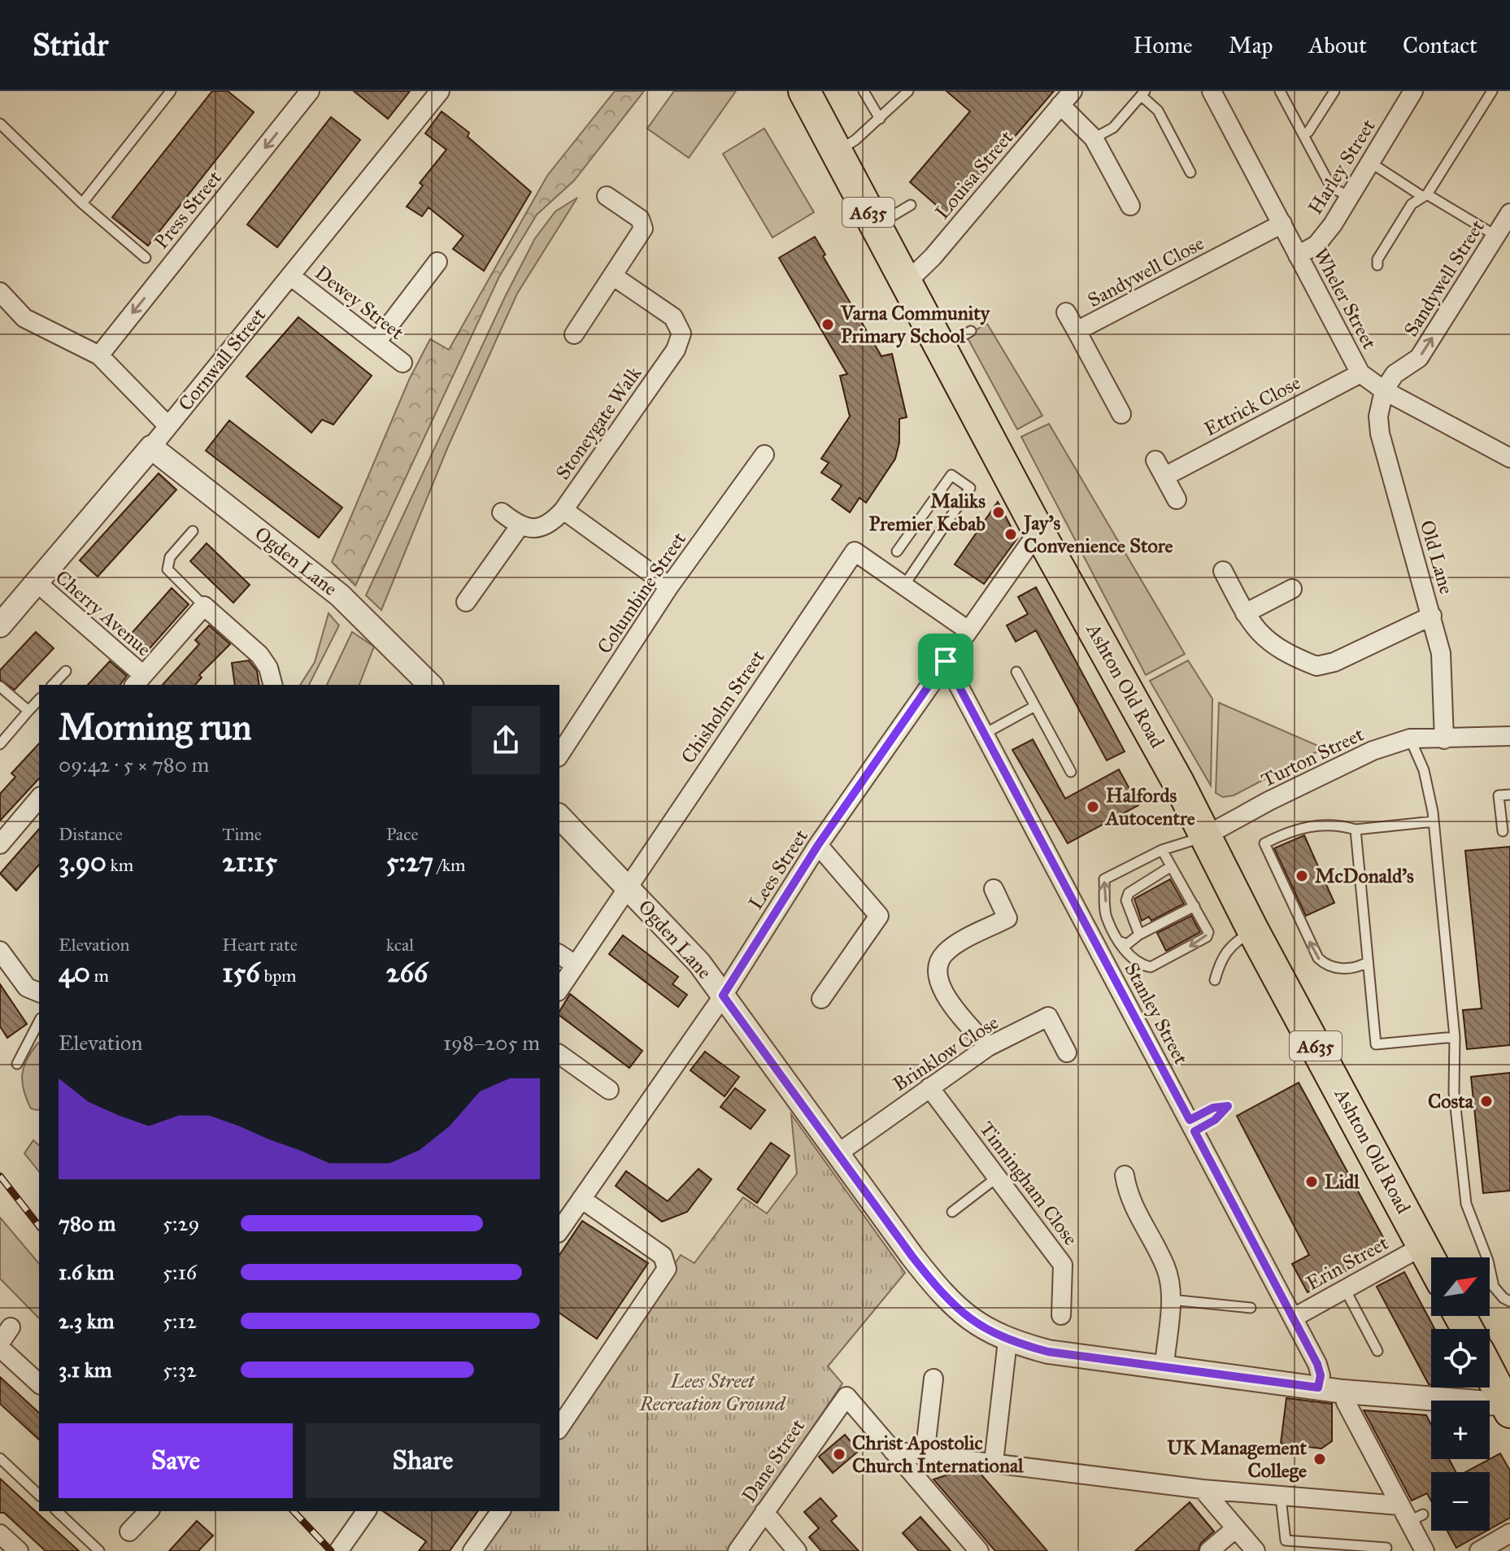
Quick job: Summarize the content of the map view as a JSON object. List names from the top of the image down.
{
  "streets": {
    "highway": ["A635", "Ashton Old Road"],
    "street": [
      "Harley Street",
      "Louisa Street",
      "Press Street",
      "Sandywell Close",
      "Sandywell Street",
      "Wheler Street",
      "Dewey Street",
      "Cornwall Street",
      "Ettrick Close",
      "Stoneygate Walk",
      "Old Lane",
      "Ogden Lane",
      "Columbine Street",
      "Cherry Avenue",
      "Chisholm Street",
      "Turton Street",
      "Lees Street",
      "Stanley Street",
      "Brinklow Close",
      "Tinningham Close",
      "Erin Street",
      "Dane Street"
    ]
  },
  "crossings": [
    ["Harley Street", "Wheler Street"],
    ["Louisa Street", "Ashton Old Road"],
    ["Sandywell Close", "Wheler Street"],
    ["Sandywell Street", "Wheler Street"],
    ["Sandywell Street", "Old Lane"],
    ["Wheler Street", "Ettrick Close"],
    ["Wheler Street", "Old Lane"],
    ["Dewey Street", "Cornwall Street"],
    ["Cornwall Street", "Ogden Lane"],
    ["Cornwall Street", "Cherry Avenue"],
    ["Stoneygate Walk", "Columbine Street"],
    ["Old Lane", "Turton Street"],
    ["Ogden Lane", "Chisholm Street"],
    ["Ogden Lane", "Lees Street"],
    ["Ogden Lane", "Stanley Street"],
    ["Ogden Lane", "Brinklow Close"],
    ["Ashton Old Road", "Turton Street"],
    ["Ashton Old Road", "Lees Street"],
    ["Ashton Old Road", "Erin Street"],
    ["Lees Street", "Stanley Street"],
    ["Stanley Street", "Erin Street"],
    ["Brinklow Close", "Tinningham Close"]
  ],
  "one_way": ["Press Street", "Sandywell Street"],
  "parks": ["Lees Street Recreation Ground"],
  "places": [
    "Varna Community Primary School",
    "Maliks Premier Kebab",
    "Jay's Convenience Store",
    "Halfords Autocentre",
    "McDonald's",
    "Costa",
    "Lidl",
    "Christ Apostolic Church International",
    "UK Management College"
  ],
  "north": "top right",
  "page": {
    "header": "Stridr",
    "nav": [
      "Home",
      "Map",
      "About",
      "Contact"
    ],
    "heading": ["Morning run", "09:42 · 5 × 780 m"],
    "stats": [
      ["Distance", "3.90 km"],
      ["Time", "21:15"],
      ["Pace", "5:27 /km"],
      ["Elevation", "40 m"],
      ["Heart rate", "156 bpm"],
      ["kcal", "266"]
    ],
    "chart": ["Elevation", "198–205 m"],
    "list": [
      {
        "name": "780 m",
        "note": "5:29"
      },
      {
        "name": "1.6 km",
        "note": "5:16"
      },
      {
        "name": "2.3 km",
        "note": "5:12"
      },
      {
        "name": "3.1 km",
        "note": "5:32"
      }
    ],
    "map_buttons": ["+", "−"],
    "buttons": ["Save", "Share"]
  }
}
